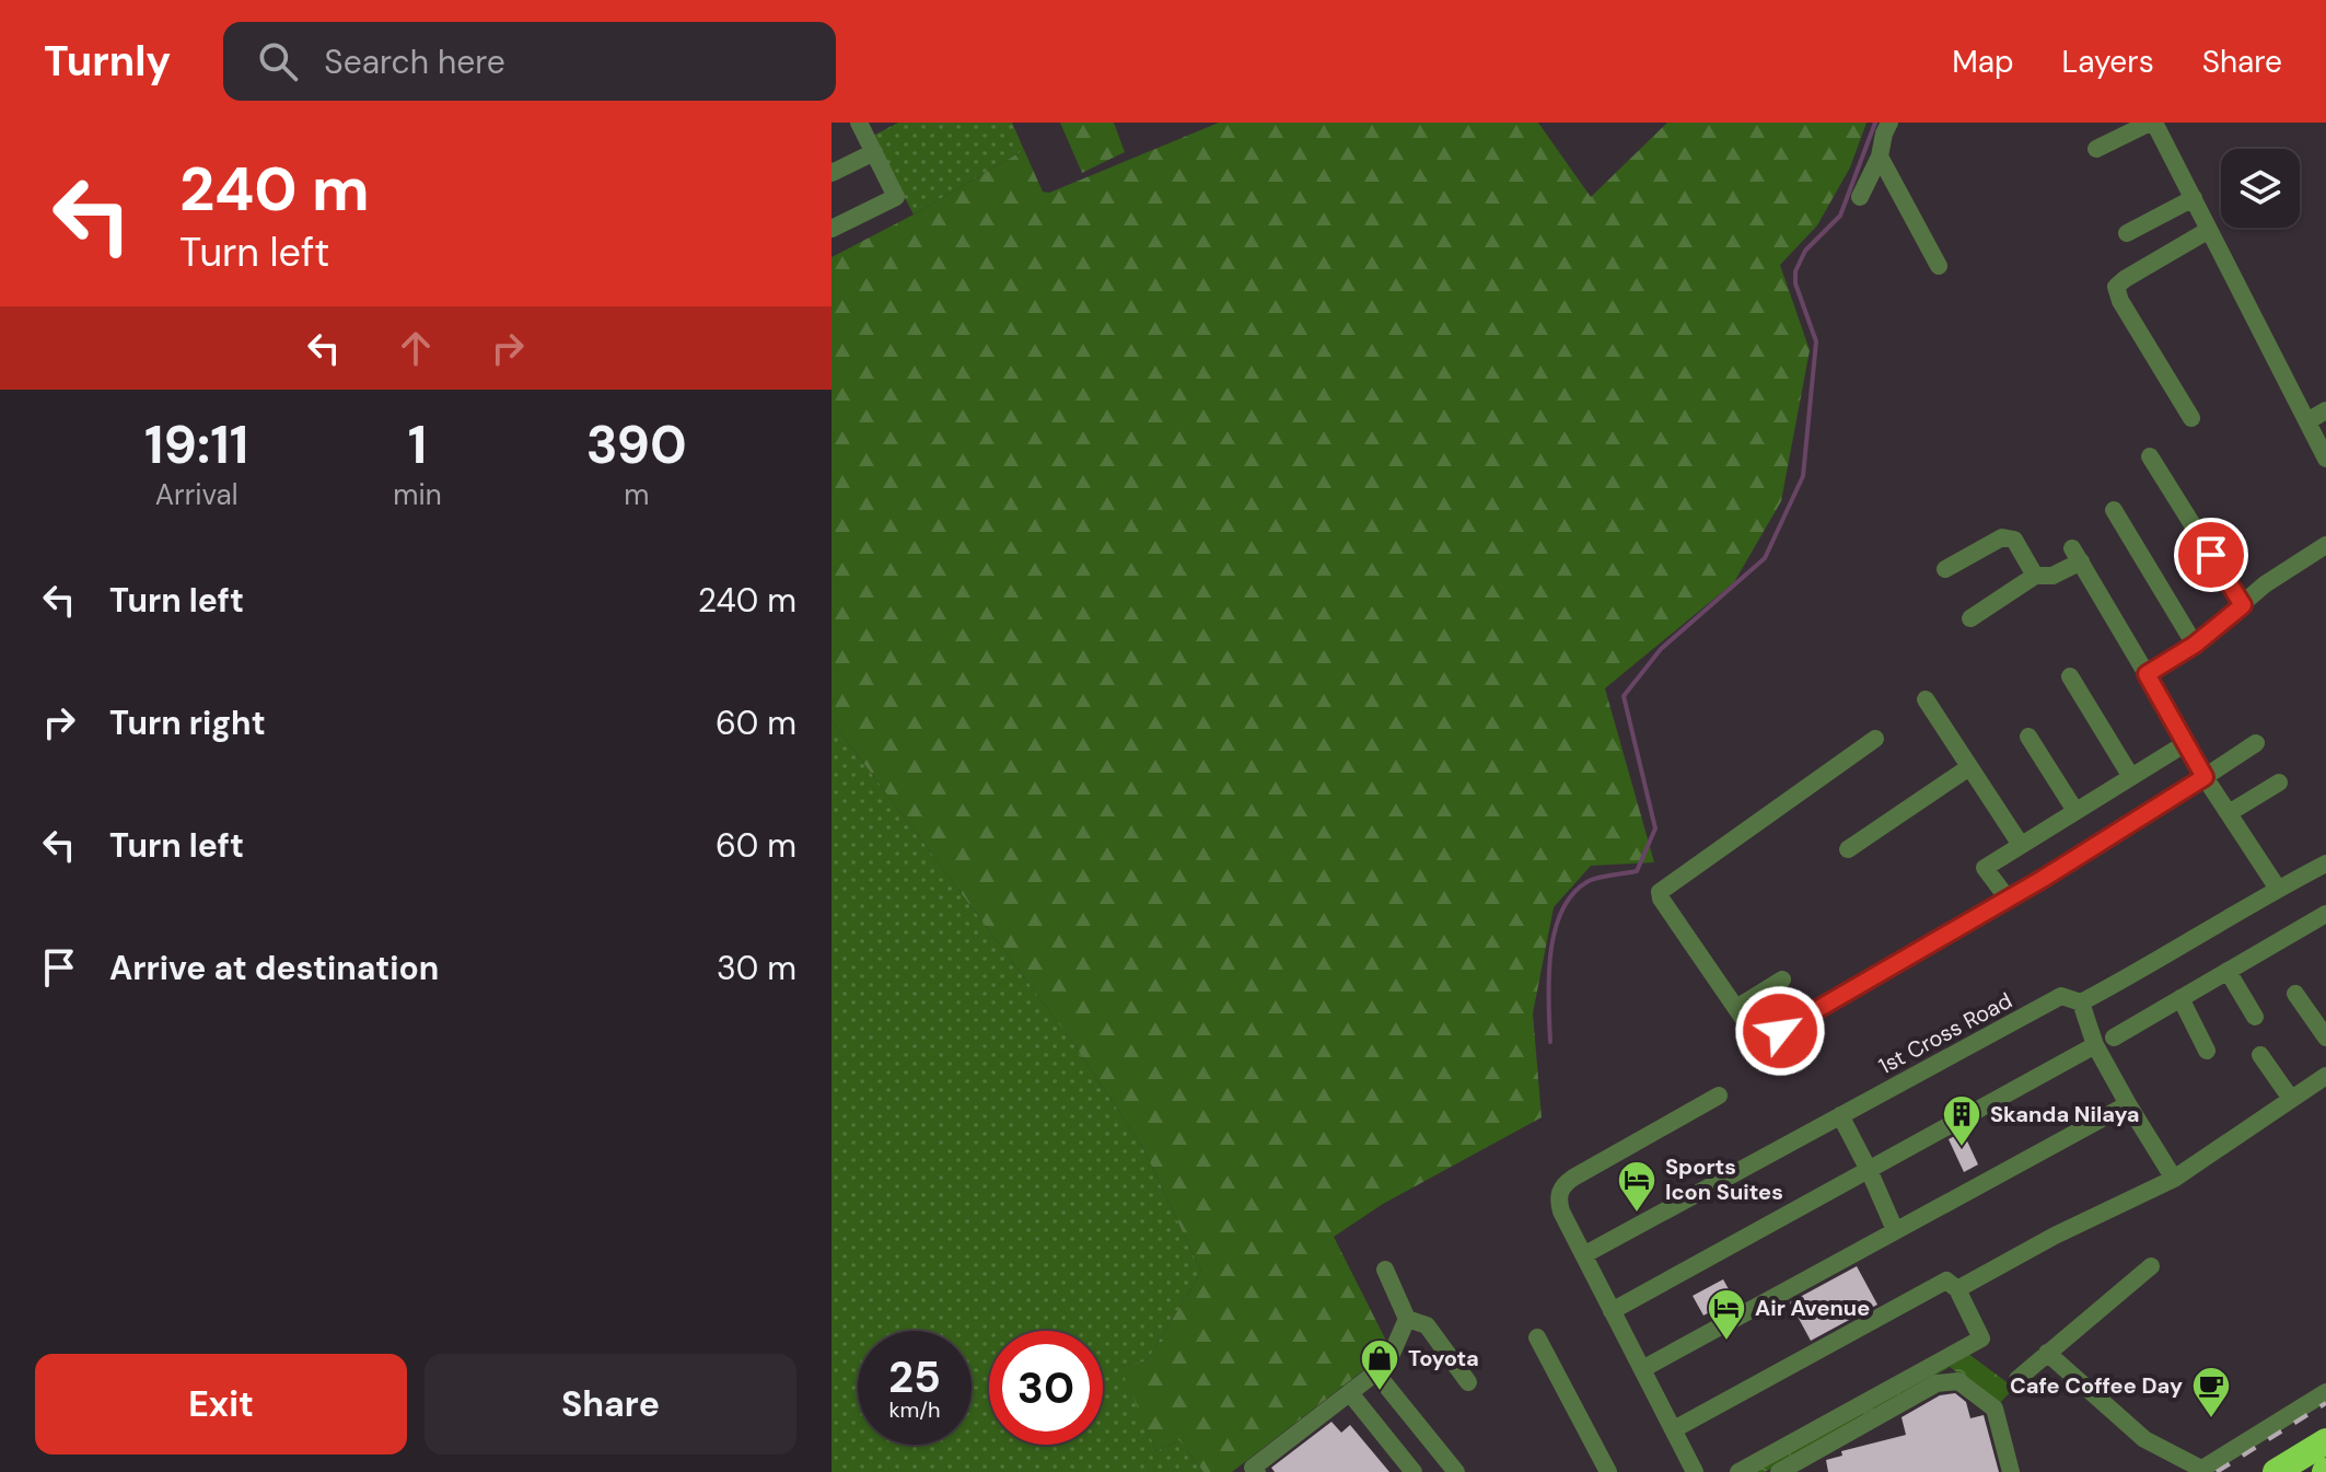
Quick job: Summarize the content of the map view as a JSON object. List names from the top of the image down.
{
  "streets": {
    "street": ["1st Cross Road"]
  },
  "places": {
    "building": ["Skanda Nilaya"],
    "hotel": ["Sports Icon Suites", "Air Avenue"],
    "shop": ["Toyota"],
    "cafe": ["Cafe Coffee Day"]
  },
  "page": {
    "header": "Turnly",
    "search": "Search here",
    "nav": ["Map", "Layers", "Share"],
    "turn": ["240 m", "Turn left"],
    "eta": [
      "19:11",
      "Arrival",
      "1",
      "min",
      "390",
      "m"
    ],
    "list": [
      {
        "name": "Turn left",
        "value": "240 m"
      },
      {
        "name": "Turn right",
        "value": "60 m"
      },
      {
        "name": "Turn left",
        "value": "60 m"
      },
      {
        "name": "Arrive at destination",
        "value": "30 m"
      }
    ],
    "speed": "25 km/h",
    "limit": "30",
    "buttons": ["Exit", "Share"]
  }
}
